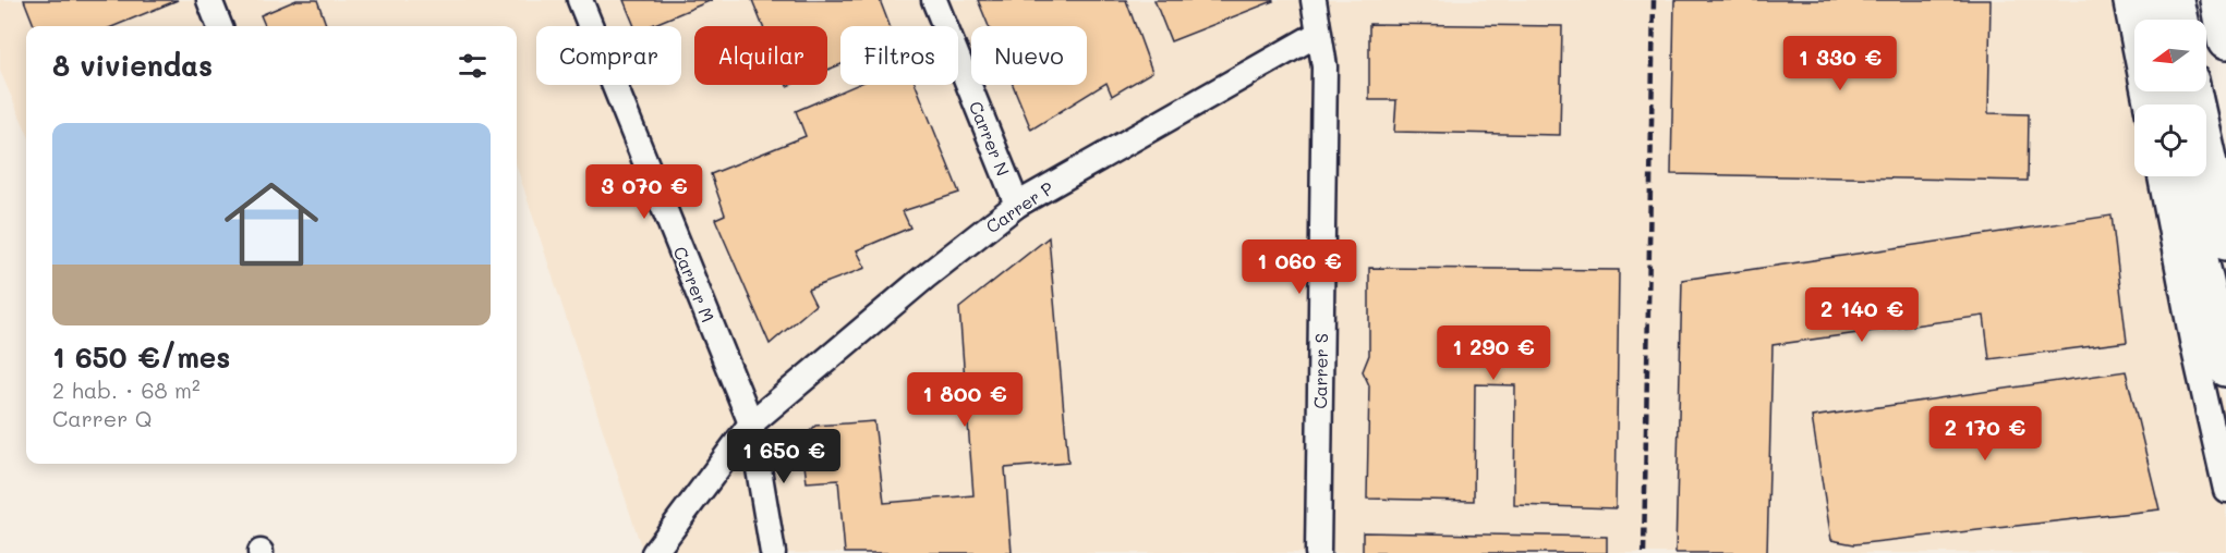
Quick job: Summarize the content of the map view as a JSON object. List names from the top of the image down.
{
  "streets": {
    "street": [
      "Carrer N",
      "Carrer P",
      "Carrer M",
      "Carrer S"
    ]
  },
  "crossings": [
    ["Carrer N", "Carrer P"],
    ["Carrer P", "Carrer M"],
    ["Carrer P", "Carrer S"]
  ],
  "north": "left",
  "page": {
    "chip": [
      "Comprar",
      "Alquilar",
      "Filtros",
      "Nuevo"
    ],
    "heading": "8 viviendas",
    "price": [
      "1 330 €",
      "3 070 €",
      "1 060 €",
      "2 140 €",
      "1 290 €",
      "1 800 €",
      "2 170 €",
      "1 650 €"
    ],
    "list": [
      {
        "name": "1 650 €/mes",
        "note": "2 hab. · 68 m² · Carrer Q"
      }
    ]
  }
}
